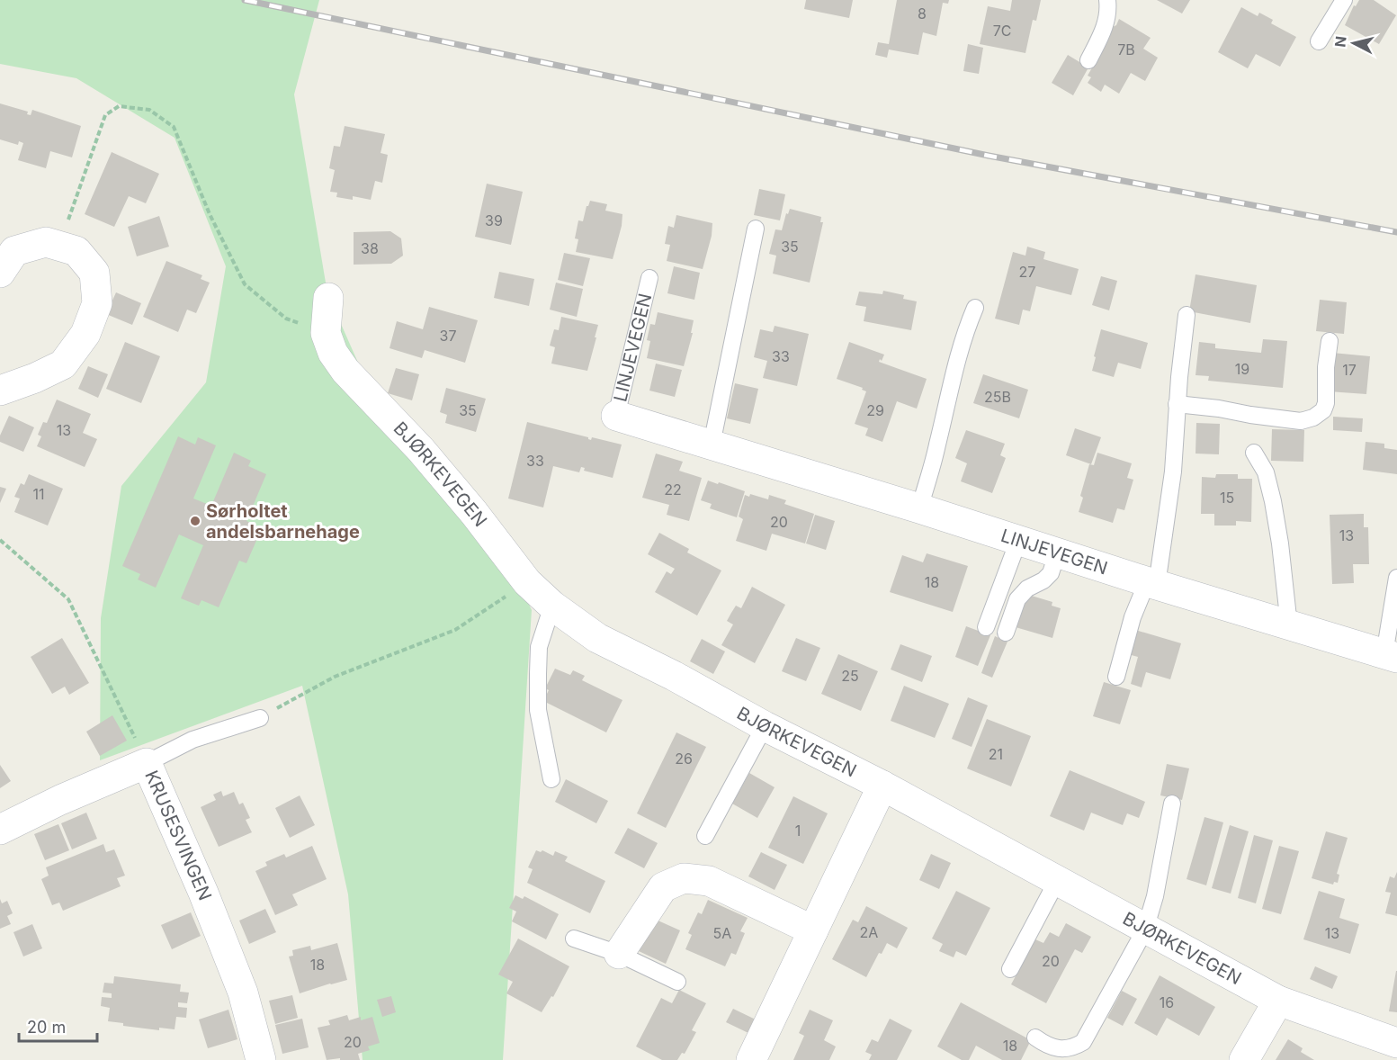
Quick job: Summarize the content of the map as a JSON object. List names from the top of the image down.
{
  "streets": {
    "street": ["LINJEVEGEN", "BJØRKEVEGEN", "KRUSESVINGEN"]
  },
  "places": ["Sørholtet andelsbarnehage"],
  "house_numbers": [
    "8",
    "7C",
    "7B",
    "39",
    "35",
    "38",
    "27",
    "37",
    "33",
    "19",
    "17",
    "25B",
    "35",
    "29",
    "13",
    "33",
    "22",
    "11",
    "15",
    "20",
    "13",
    "18",
    "25",
    "21",
    "26",
    "1",
    "2A",
    "5A",
    "13",
    "20",
    "18",
    "16",
    "20",
    "18"
  ],
  "scale_bar": "20 m",
  "north": "left"
}
